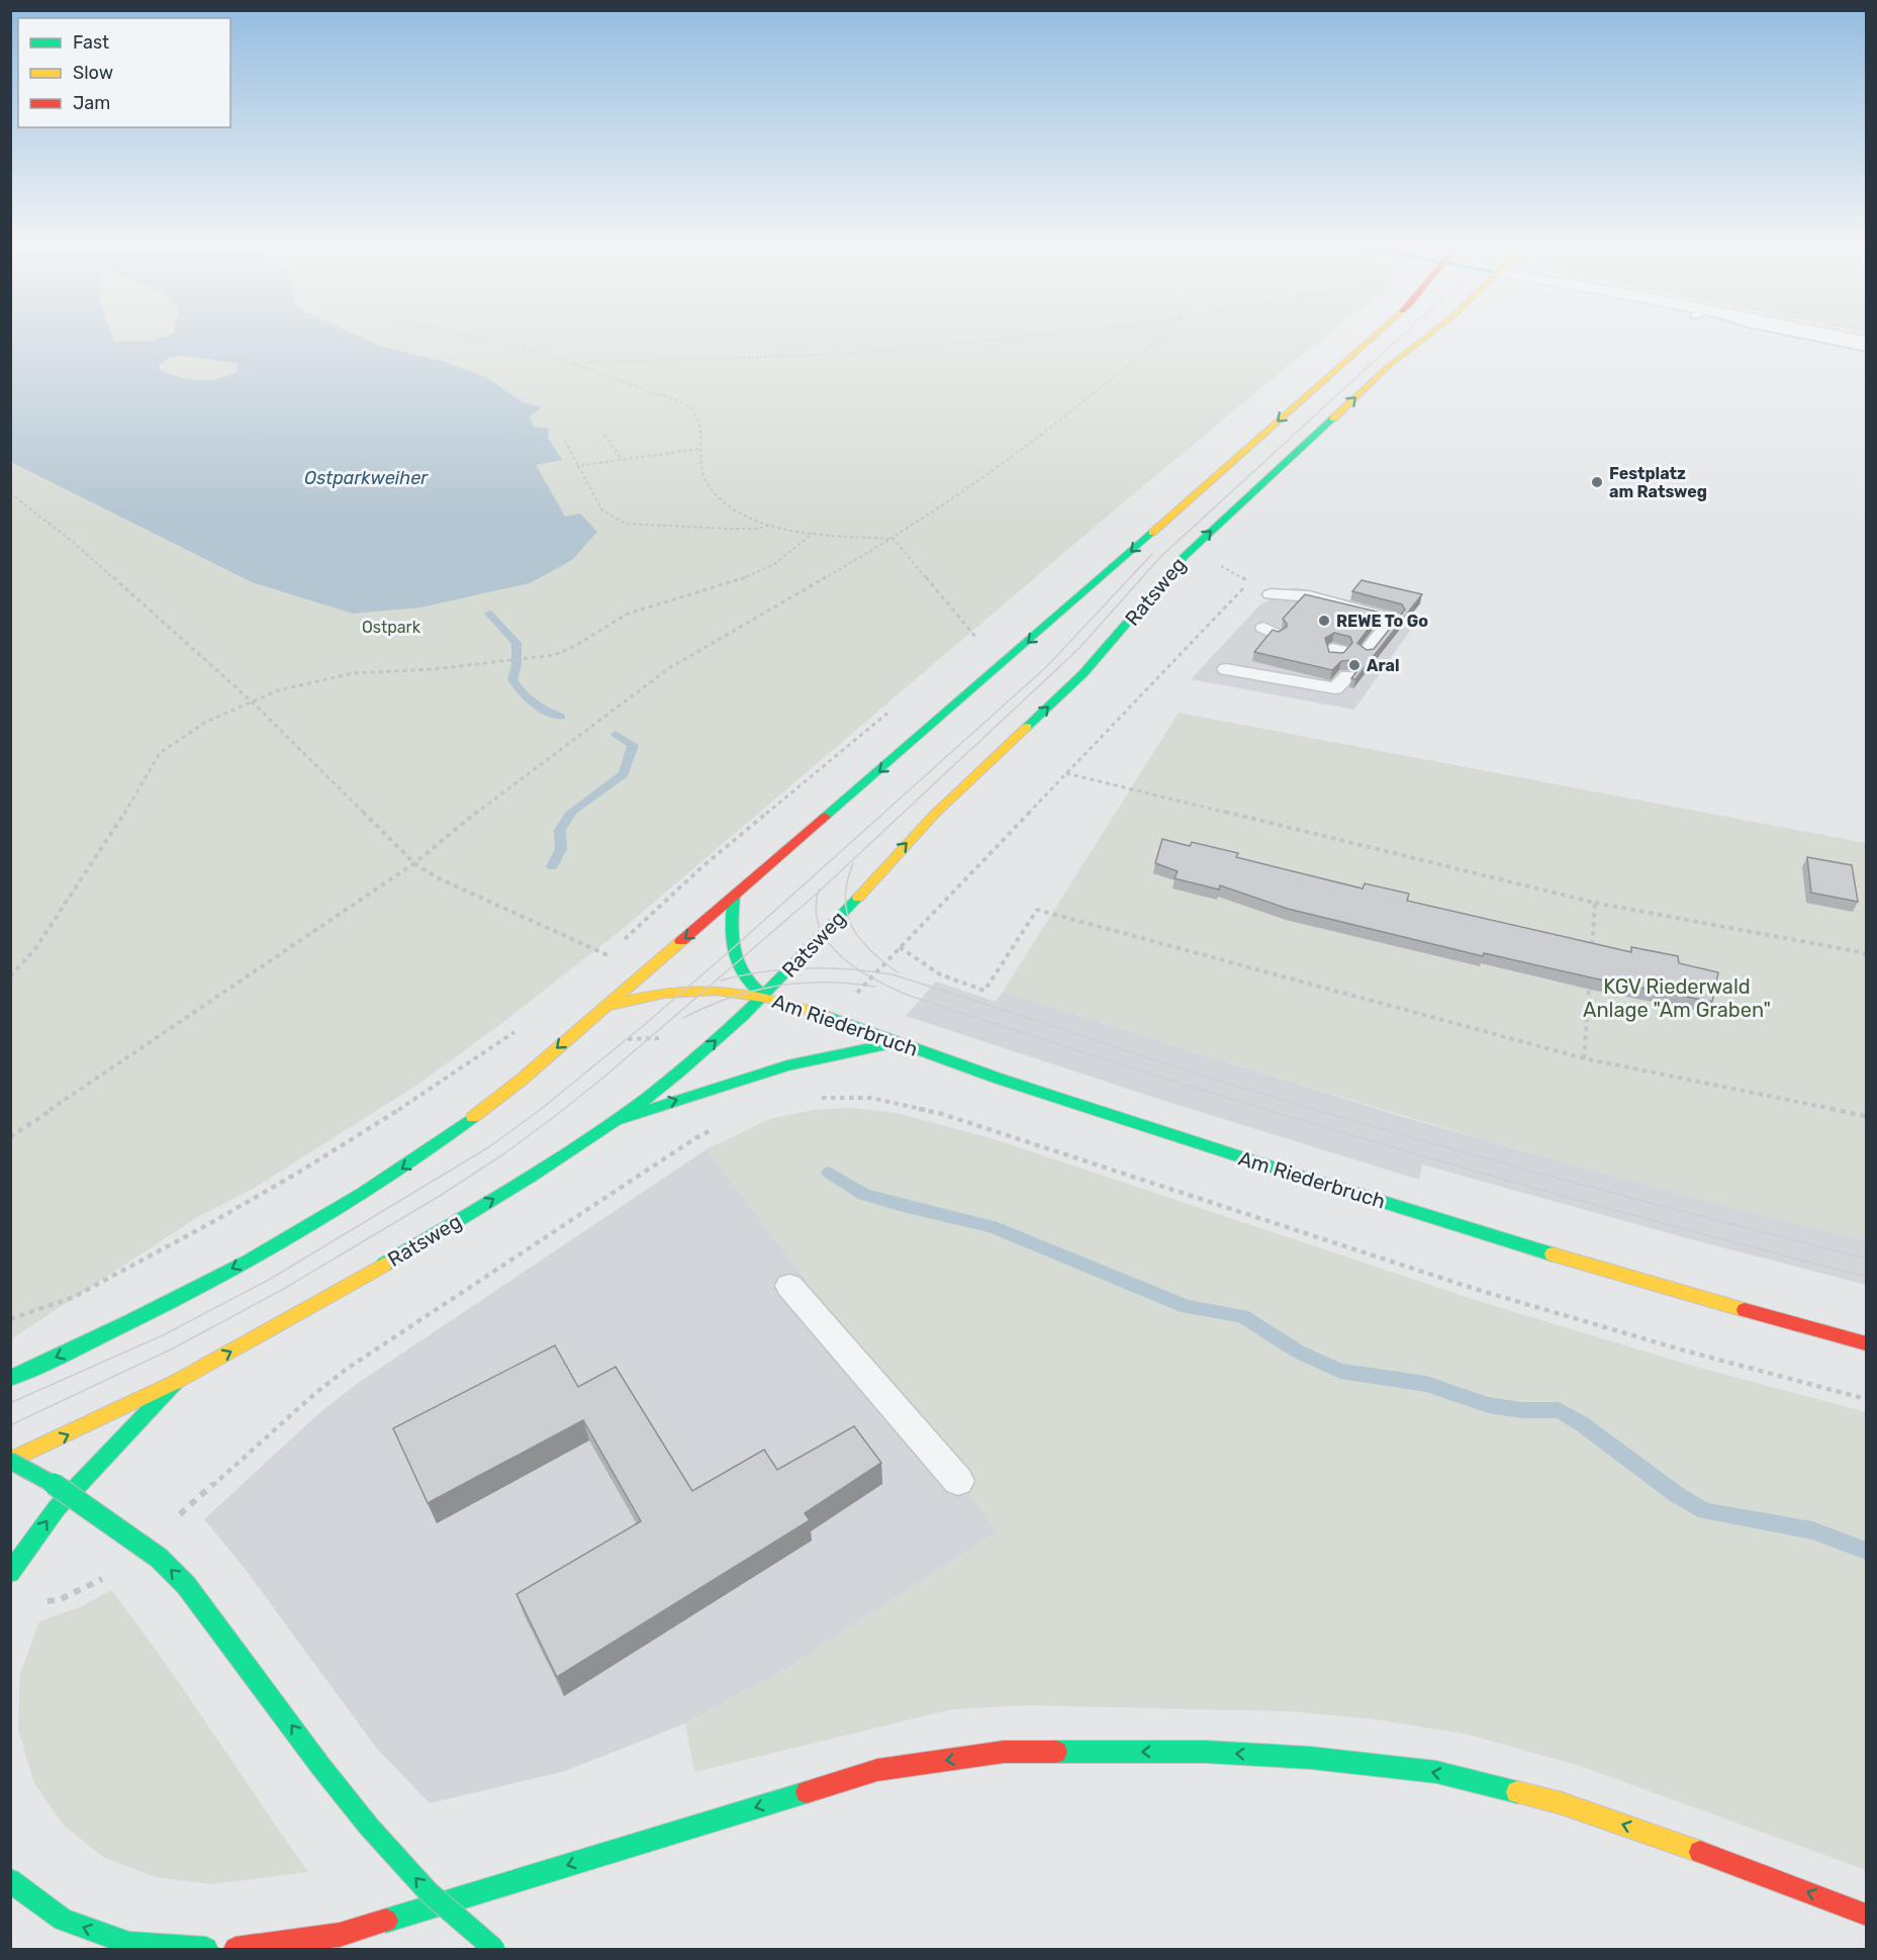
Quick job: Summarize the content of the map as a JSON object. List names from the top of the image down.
{
  "streets": {
    "main road": ["Ratsweg", "Am Riederbruch"]
  },
  "crossings": [
    ["Ratsweg", "Am Riederbruch"]
  ],
  "water": ["Ostparkweiher"],
  "parks": ["Ostpark", "KGV Riederwald Anlage \"Am Graben\""],
  "places": ["Festplatz am Ratsweg", "REWE To Go", "Aral"],
  "legend": ["Fast", "Slow", "Jam"]
}
